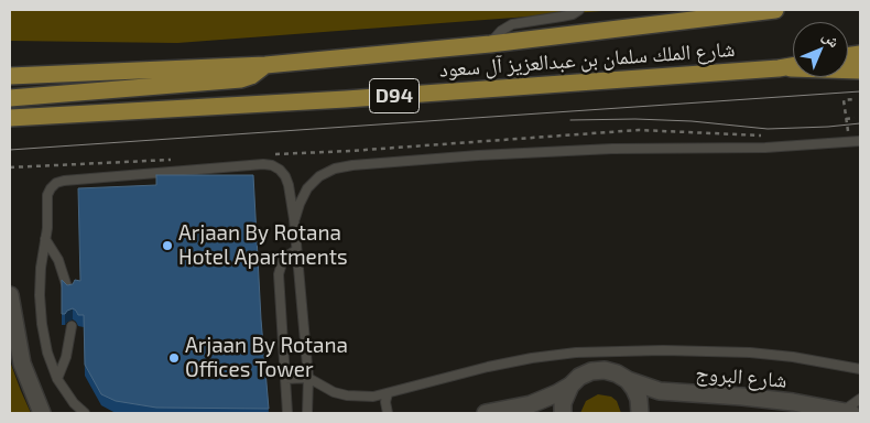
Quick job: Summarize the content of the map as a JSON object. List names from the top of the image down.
{
  "streets": {
    "main road": ["شارع الملك سلمان بن عبدالعزيز آل سعود", "D94"],
    "street": ["شارع البروج"]
  },
  "places": ["Arjaan By Rotana Hotel Apartments", "Arjaan By Rotana Offices Tower"],
  "north": "top right"
}
